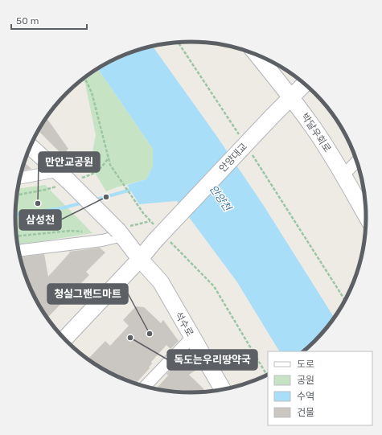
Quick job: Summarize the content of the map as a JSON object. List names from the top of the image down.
{
  "streets": {
    "street": ["박달우회로", "안양대교", "석수로"]
  },
  "crossings": [
    ["박달우회로", "안양대교"],
    ["안양대교", "석수로"]
  ],
  "water": ["안양천"],
  "places": [
    "삼성천",
    "만안교공원",
    "청실그랜드마트",
    "독도는우리땅약국"
  ],
  "legend": [
    "도로",
    "공원",
    "수역",
    "건물"
  ],
  "scale_bar": "50 m"
}
